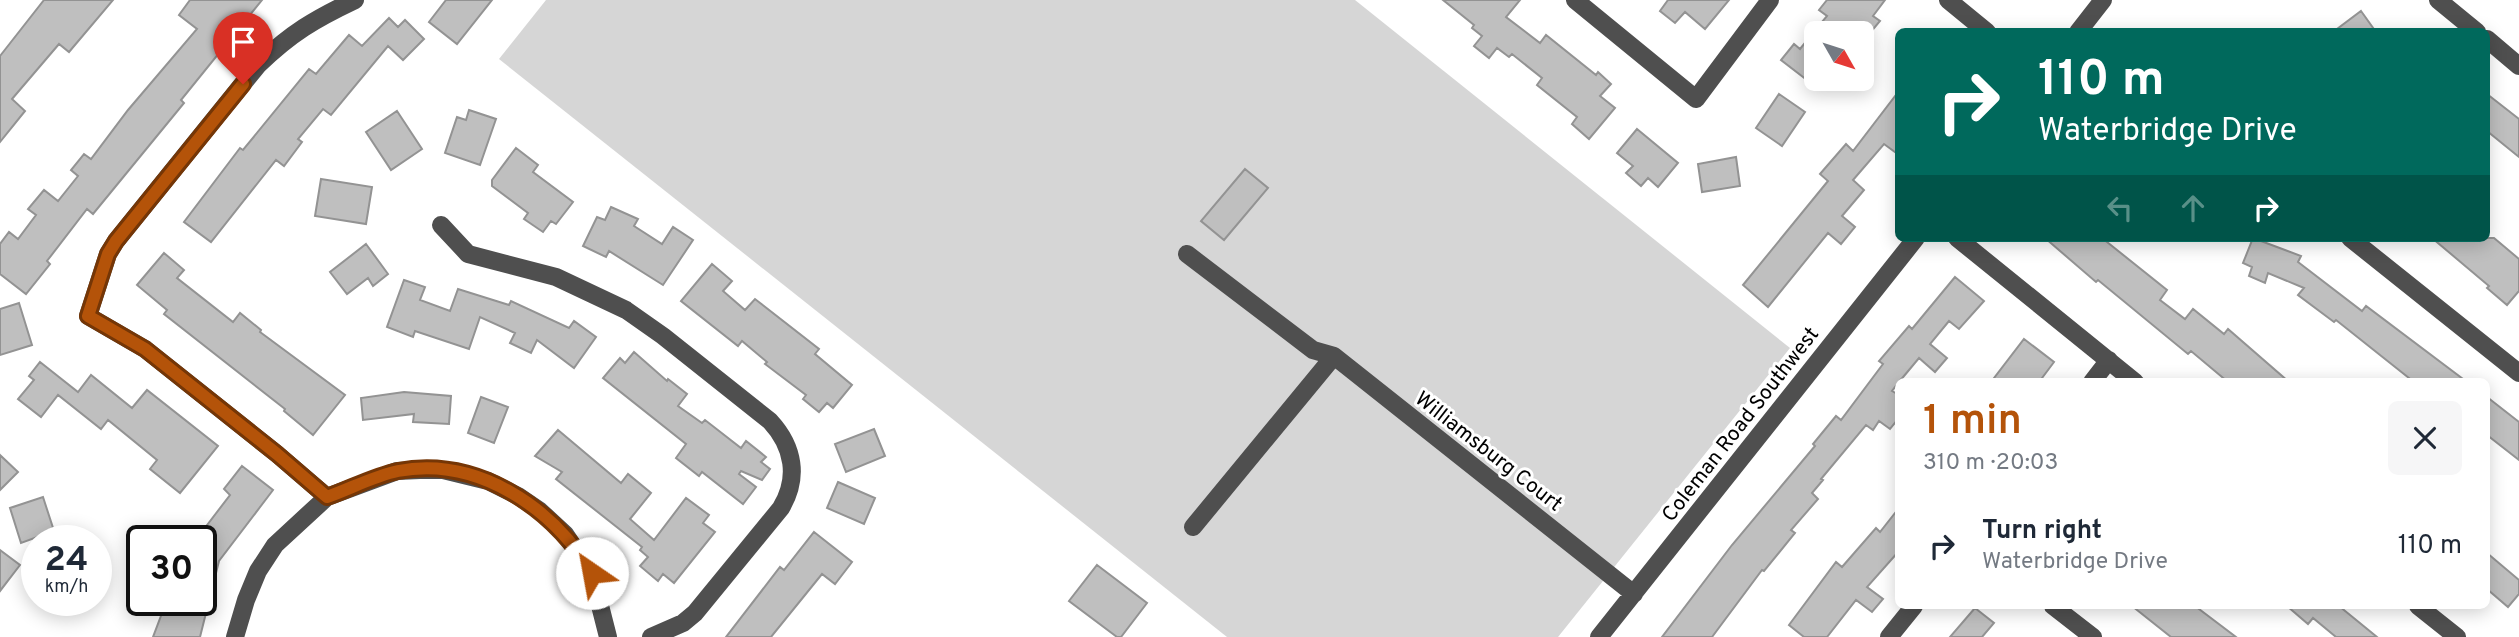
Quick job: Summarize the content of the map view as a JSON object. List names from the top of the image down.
{
  "streets": {
    "street": ["Coleman Road Southwest", "Williamsburg Court"]
  },
  "crossings": [
    ["Coleman Road Southwest", "Williamsburg Court"]
  ],
  "north": "bottom right",
  "page": {
    "turn": ["110 m", "Waterbridge Drive"],
    "heading": ["1 min", "310 m · 20:03"],
    "list": [
      {
        "name": "Turn right",
        "note": "Waterbridge Drive",
        "value": "110 m"
      }
    ],
    "speed": "24 km/h",
    "limit": "30"
  }
}
